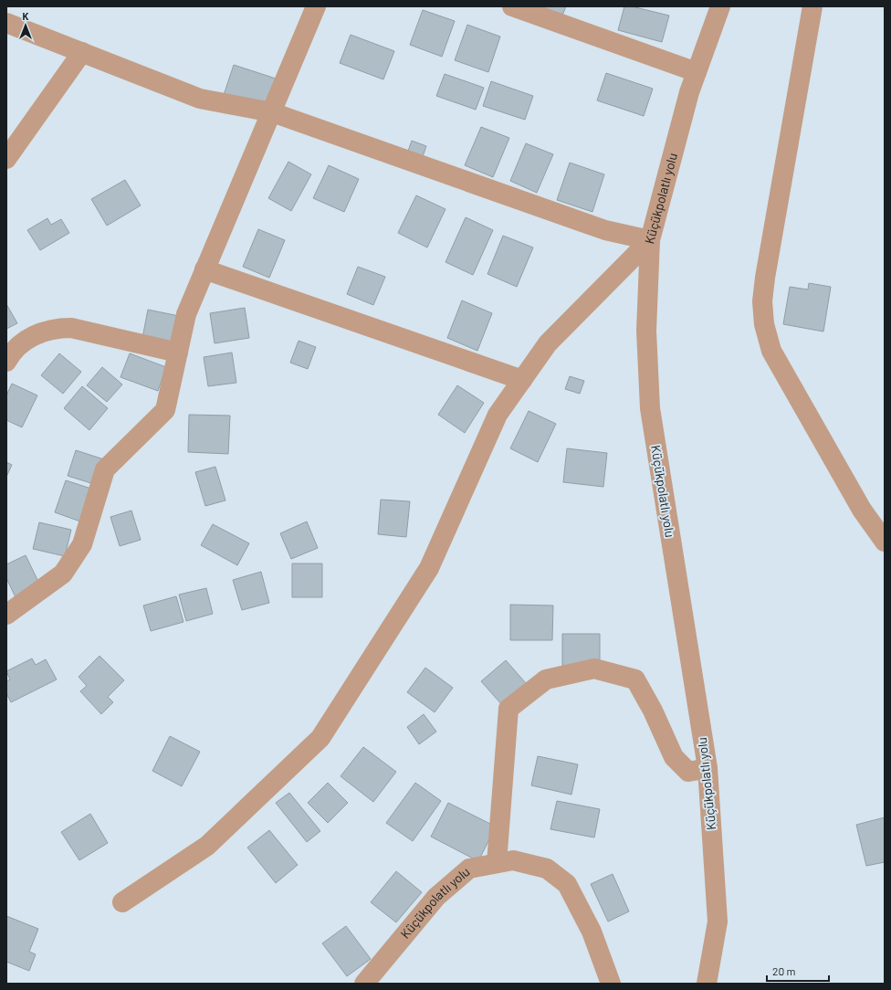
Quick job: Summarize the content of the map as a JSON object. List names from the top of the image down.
{
  "streets": {
    "street": ["Küçükpolatlı yolu"]
  },
  "scale_bar": "20 m",
  "north": "top"
}
